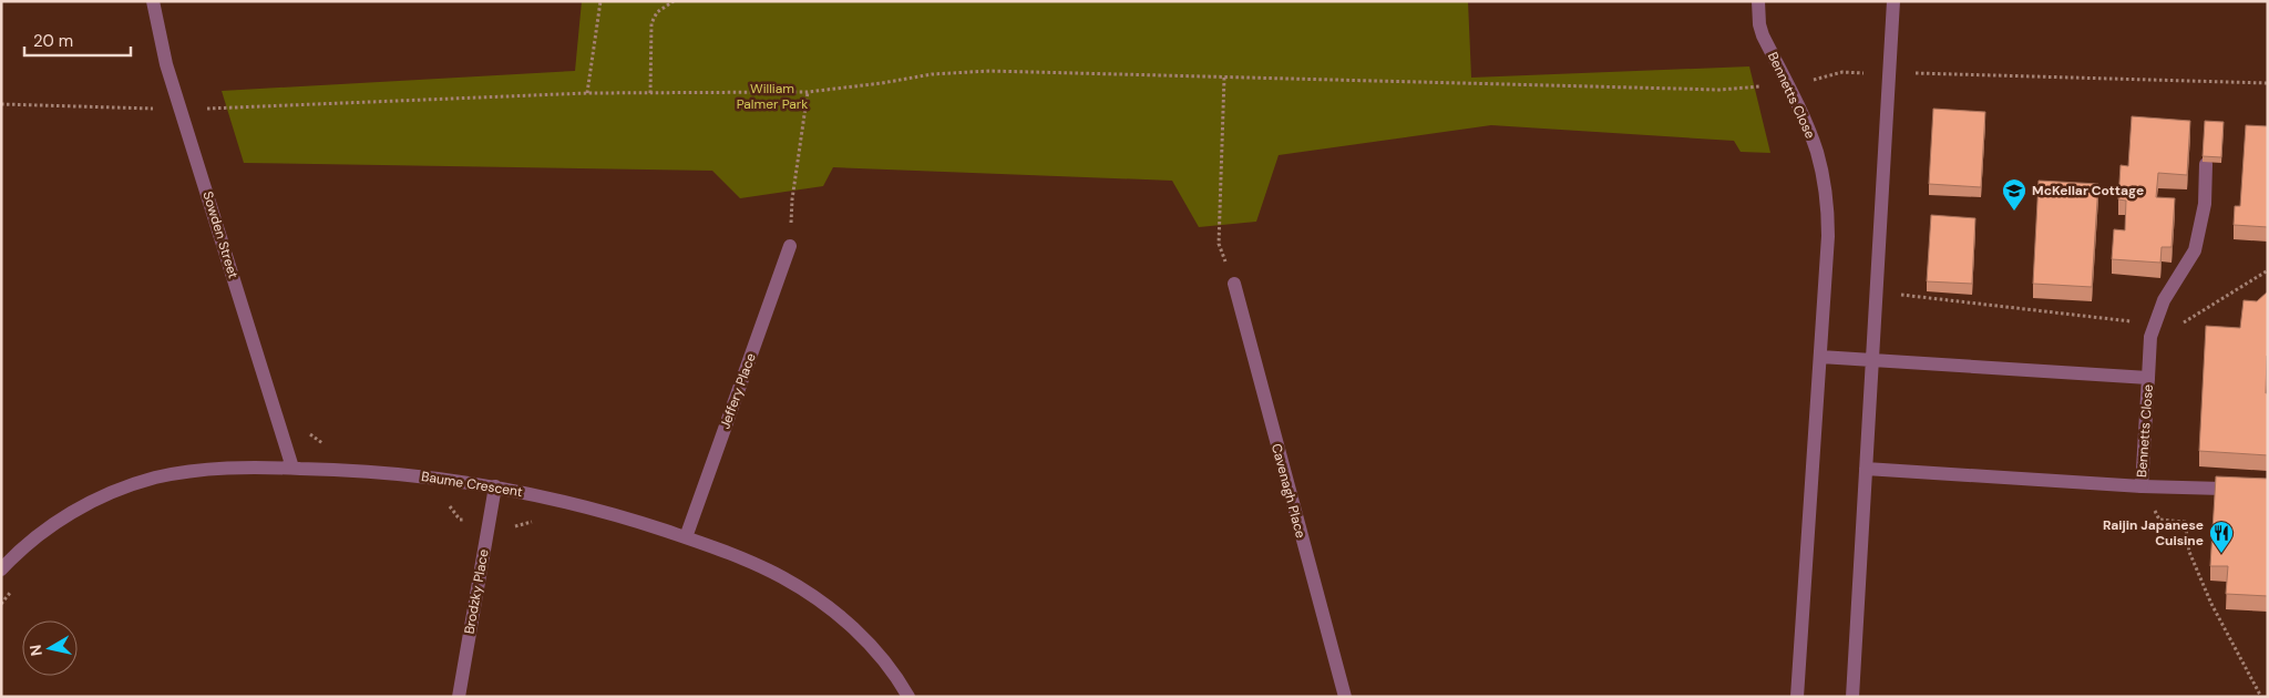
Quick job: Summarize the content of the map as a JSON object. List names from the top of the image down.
{
  "streets": {
    "street": [
      "Bennetts Close",
      "Sowden Street",
      "Jeffery Place",
      "Baume Crescent",
      "Cavenagh Place",
      "Brodzky Place"
    ]
  },
  "crossings": [
    ["Sowden Street", "Baume Crescent"],
    ["Jeffery Place", "Baume Crescent"],
    ["Baume Crescent", "Brodzky Place"]
  ],
  "parks": ["William Palmer Park"],
  "places": {
    "school or university": ["McKellar Cottage"],
    "restaurant": ["Raijin Japanese Cuisine"]
  },
  "scale_bar": "20 m",
  "north": "left"
}
